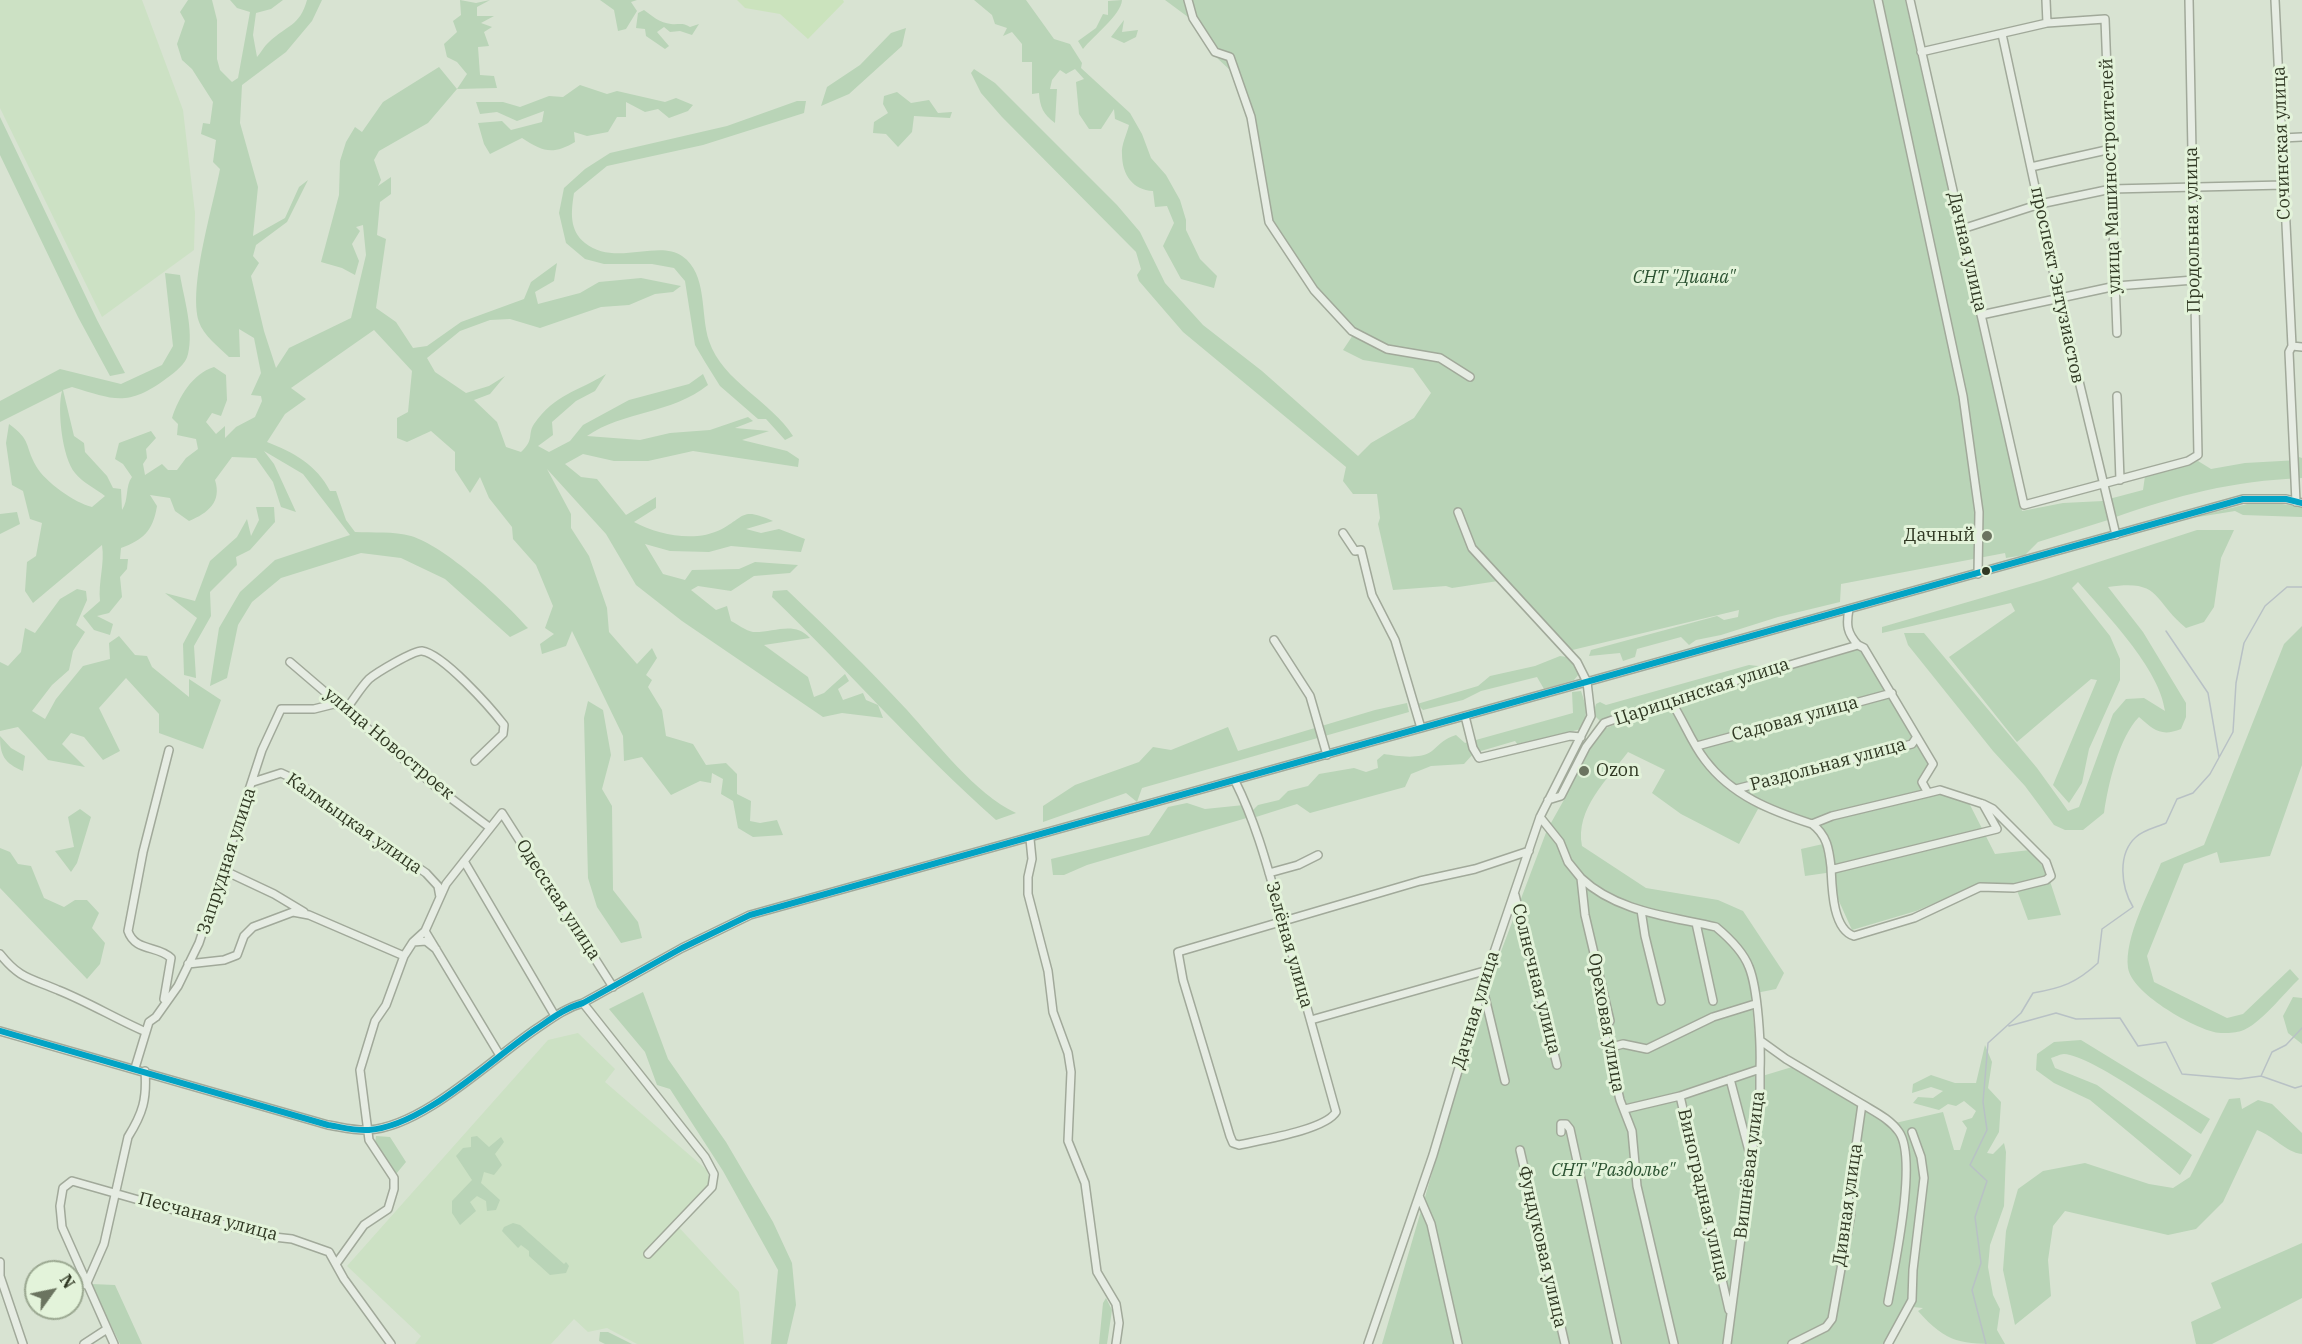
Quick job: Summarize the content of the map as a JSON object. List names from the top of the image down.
{
  "streets": {
    "street": [
      "Сочинская улица",
      "улица Машиностроителей",
      "Продольная улица",
      "Дачная улица",
      "проспект Энтузиастов",
      "Царицынская улица",
      "Садовая улица",
      "улица Новостроек",
      "Раздольная улица",
      "Калмыцкая улица",
      "Запрудная улица",
      "Одесская улица",
      "Зелёная улица",
      "Солнечная улица",
      "Ореховая улица",
      "Вишнёвая улица",
      "Виноградная улица",
      "Дивная улица",
      "Песчаная улица",
      "Фундуковая улица"
    ]
  },
  "crossings": [
    ["Дачная улица", "проспект Энтузиастов"],
    ["Дачная улица", "Царицынская улица"],
    ["Дачная улица", "Солнечная улица"],
    ["Дачная улица", "Ореховая улица"],
    ["улица Новостроек", "Запрудная улица"],
    ["улица Новостроек", "Одесская улица"],
    ["Калмыцкая улица", "Запрудная улица"],
    ["Ореховая улица", "Виноградная улица"],
    ["Вишнёвая улица", "Виноградная улица"]
  ],
  "parks": ["СНТ \"Диана\"", "СНТ \"Раздолье\""],
  "places": ["Дачный", "Ozon"],
  "north": "top right"
}
